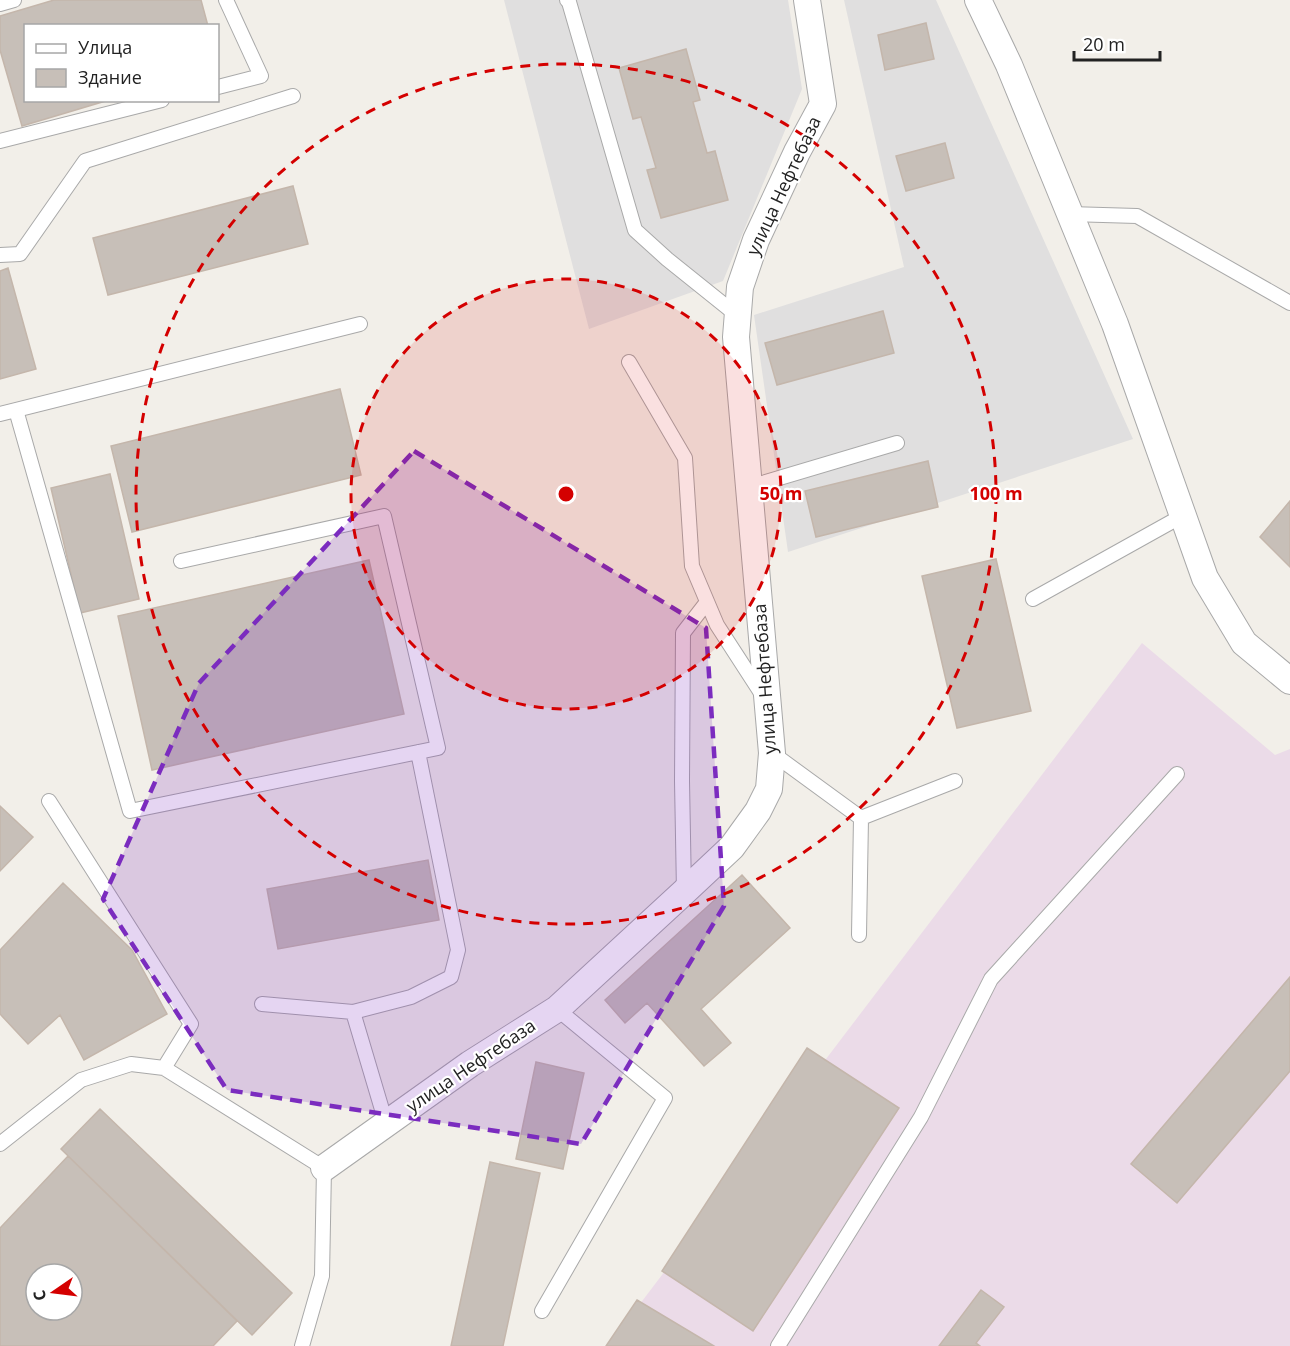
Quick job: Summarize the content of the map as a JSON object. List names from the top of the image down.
{
  "streets": {
    "street": ["улица Нефтебаза"]
  },
  "legend": ["Улица", "Здание"],
  "scale_bar": "20 m",
  "north": "left",
  "rings": ["50 m", "100 m"]
}
